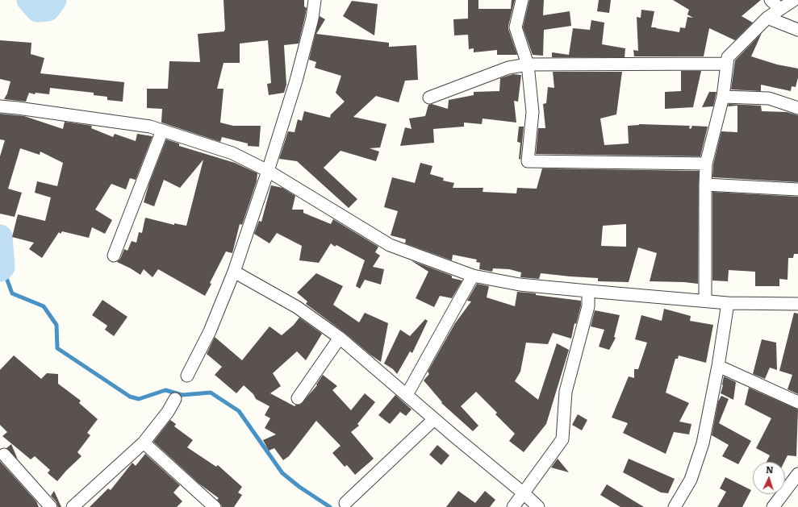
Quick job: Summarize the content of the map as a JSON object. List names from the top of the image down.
{
  "north": "top"
}
